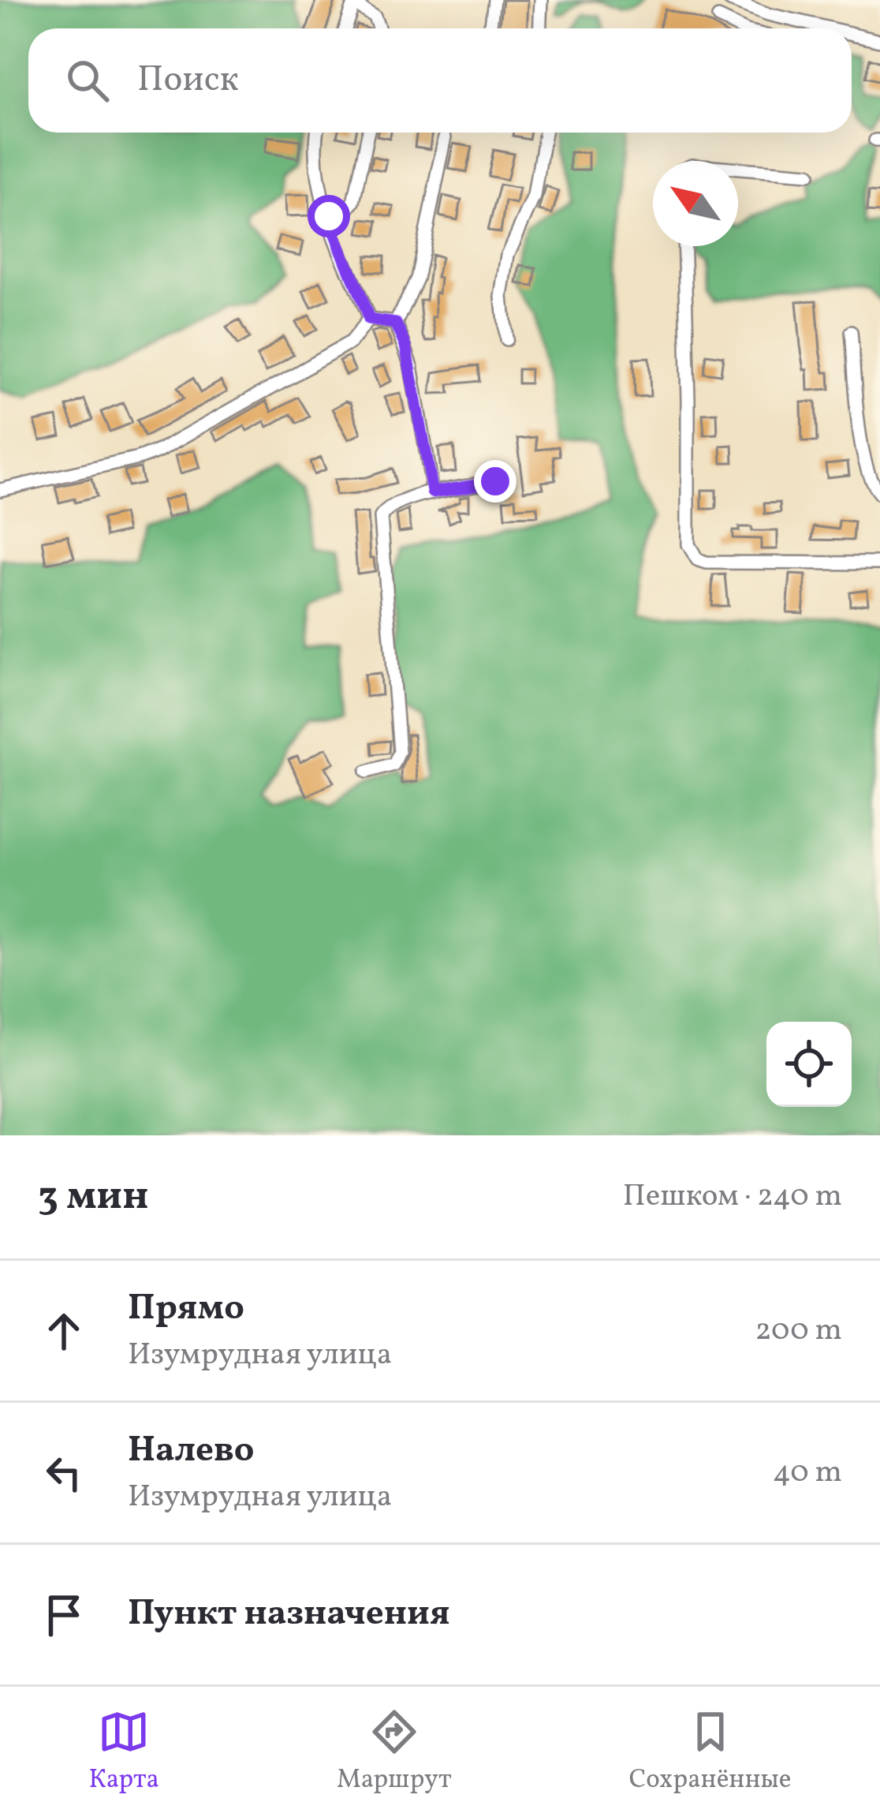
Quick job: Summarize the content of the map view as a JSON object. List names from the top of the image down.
{
  "north": "top left",
  "page": {
    "search": "Поиск",
    "heading": ["3 мин", "Пешком · 240 m"],
    "list": [
      ["Прямо", "Изумрудная улица", "200 m"],
      ["Налево", "Изумрудная улица", "40 m"],
      "Пункт назначения"
    ],
    "nav": ["Карта", "Маршрут", "Сохранённые"]
  }
}
